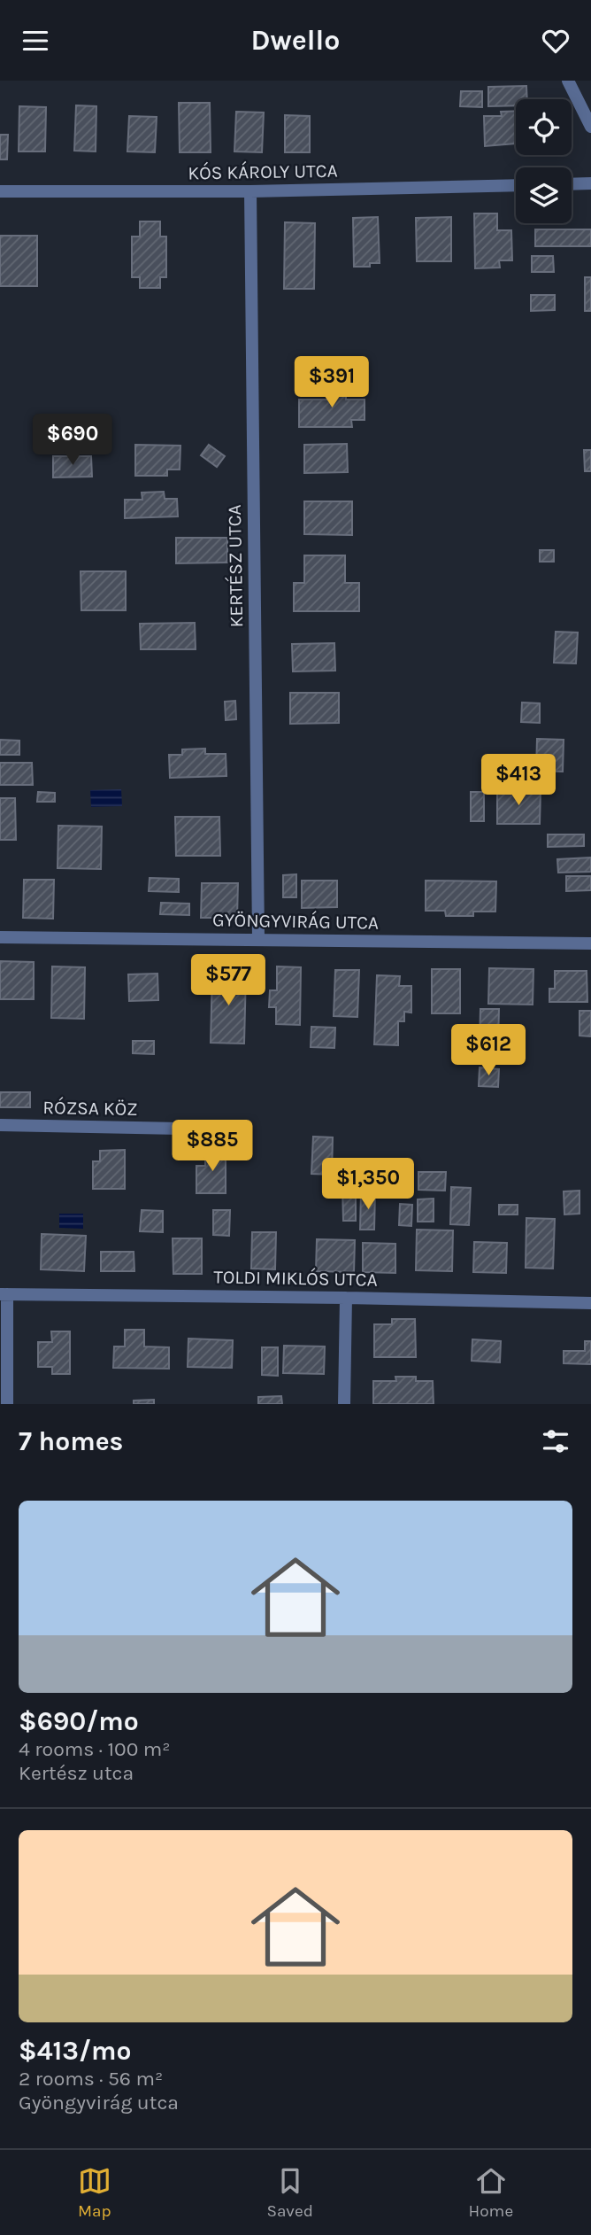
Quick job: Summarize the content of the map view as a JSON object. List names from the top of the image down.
{
  "streets": {
    "street": [
      "KÓS KÁROLY UTCA",
      "KERTÉSZ UTCA",
      "GYÖNGYVIRÁG UTCA",
      "RÓZSA KÖZ",
      "TOLDI MIKLÓS UTCA"
    ]
  },
  "crossings": [
    ["KÓS KÁROLY UTCA", "KERTÉSZ UTCA"],
    ["KERTÉSZ UTCA", "GYÖNGYVIRÁG UTCA"]
  ],
  "page": {
    "header": "Dwello",
    "price": [
      "$391",
      "$690",
      "$413",
      "$577",
      "$612",
      "$885",
      "$1,350"
    ],
    "heading": "7 homes",
    "list": [
      {
        "name": "$690/mo",
        "note": "4 rooms · 100 m² · Kertész utca"
      },
      {
        "name": "$413/mo",
        "note": "2 rooms · 56 m² · Gyöngyvirág utca"
      }
    ],
    "tabs": ["Map", "Saved", "Home"]
  }
}
